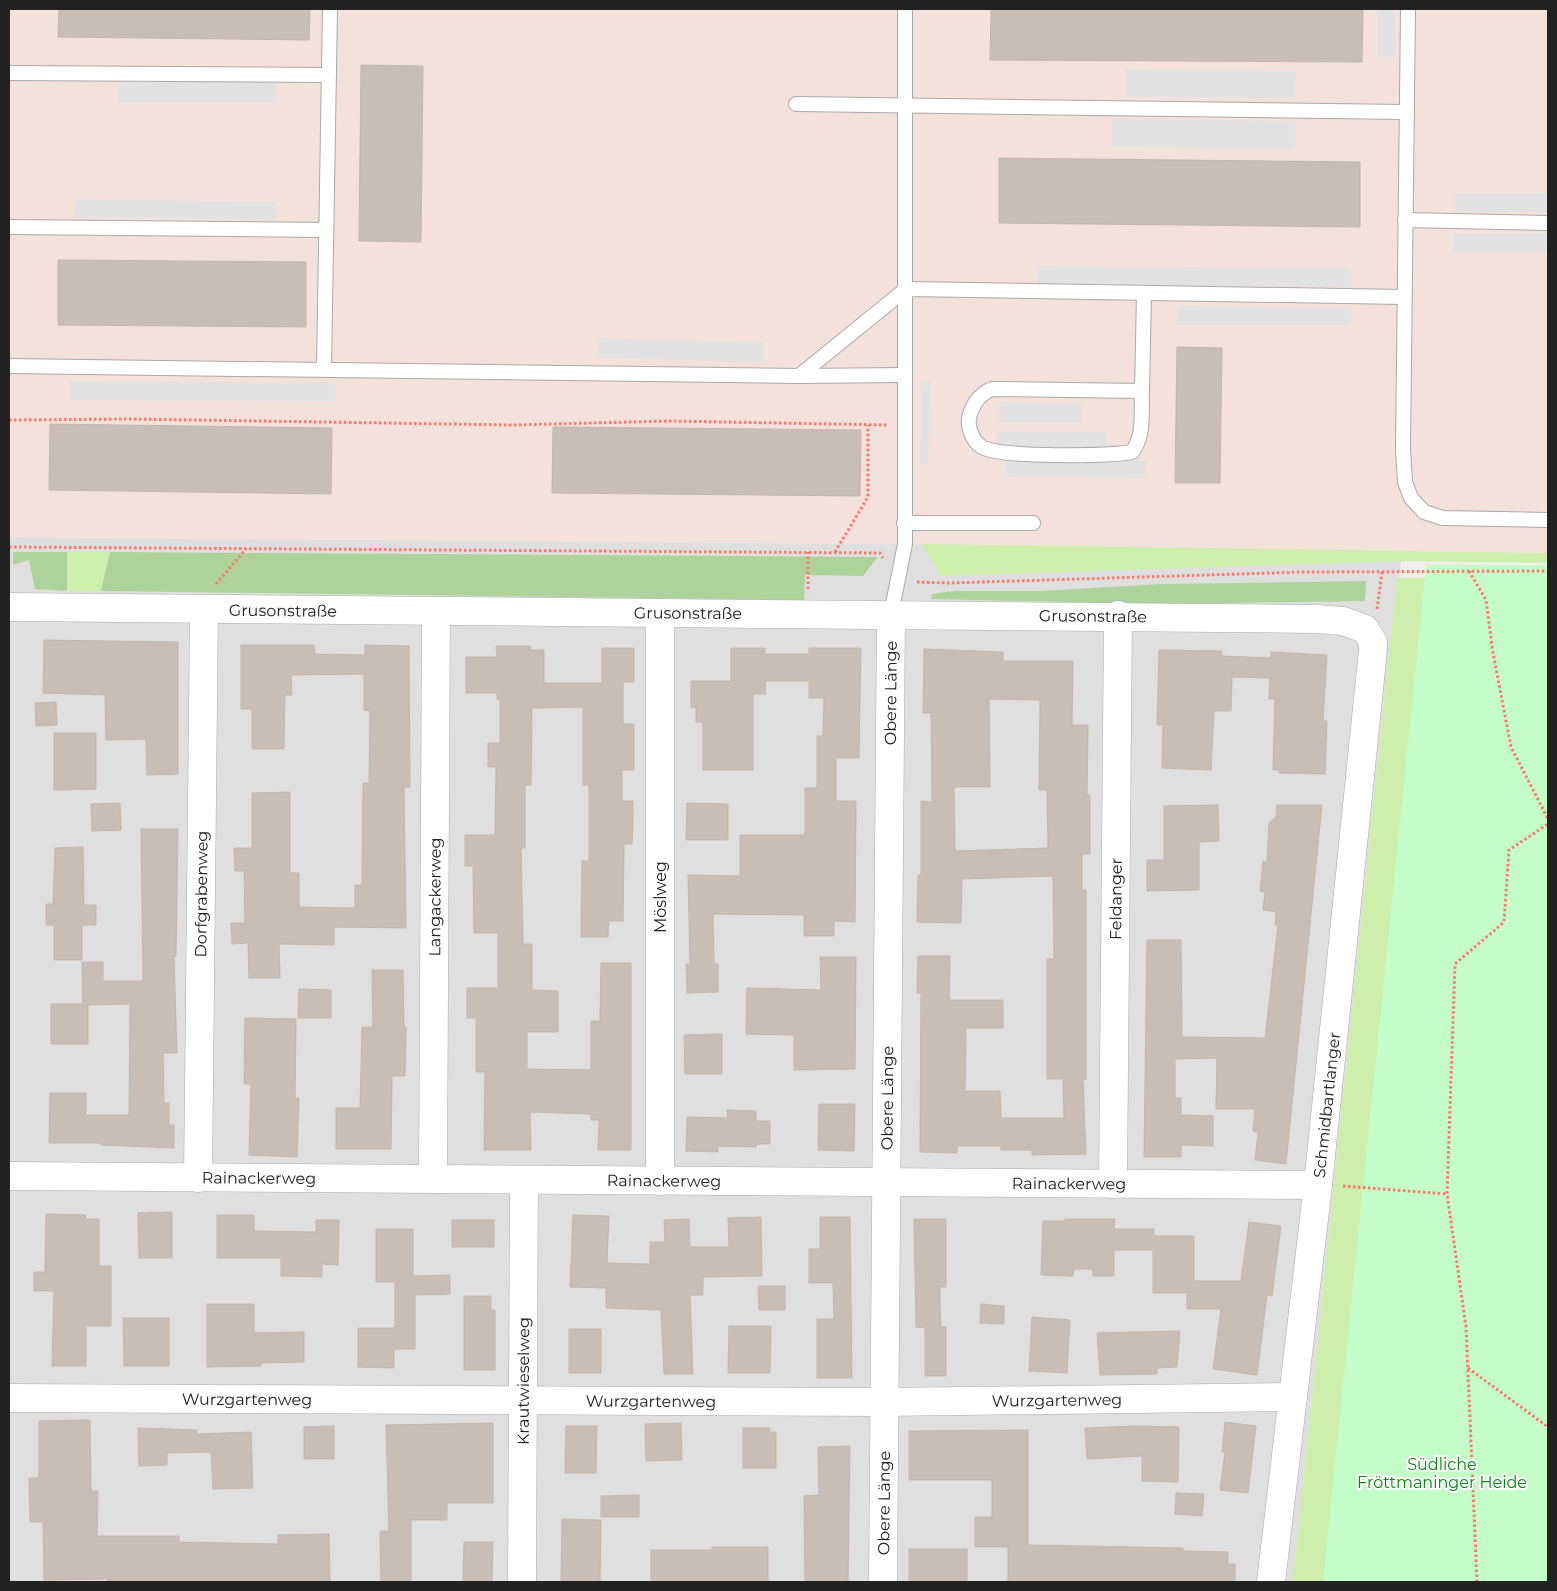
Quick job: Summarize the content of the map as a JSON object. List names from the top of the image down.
{
  "streets": {
    "street": [
      "Grusonstraße",
      "Obere Länge",
      "Dorfgrabenweg",
      "Langackerweg",
      "Möslweg",
      "Feldanger",
      "Schmidbartlanger",
      "Rainackerweg",
      "Krautwieselweg",
      "Wurzgartenweg"
    ]
  },
  "crossings": [
    ["Grusonstraße", "Obere Länge"],
    ["Grusonstraße", "Dorfgrabenweg"],
    ["Grusonstraße", "Langackerweg"],
    ["Grusonstraße", "Möslweg"],
    ["Grusonstraße", "Feldanger"],
    ["Grusonstraße", "Schmidbartlanger"],
    ["Obere Länge", "Rainackerweg"],
    ["Obere Länge", "Wurzgartenweg"],
    ["Dorfgrabenweg", "Rainackerweg"],
    ["Langackerweg", "Rainackerweg"],
    ["Möslweg", "Rainackerweg"],
    ["Feldanger", "Rainackerweg"],
    ["Schmidbartlanger", "Rainackerweg"],
    ["Schmidbartlanger", "Wurzgartenweg"],
    ["Rainackerweg", "Krautwieselweg"],
    ["Krautwieselweg", "Wurzgartenweg"]
  ],
  "parks": ["Südliche Fröttmaninger Heide"]
}
